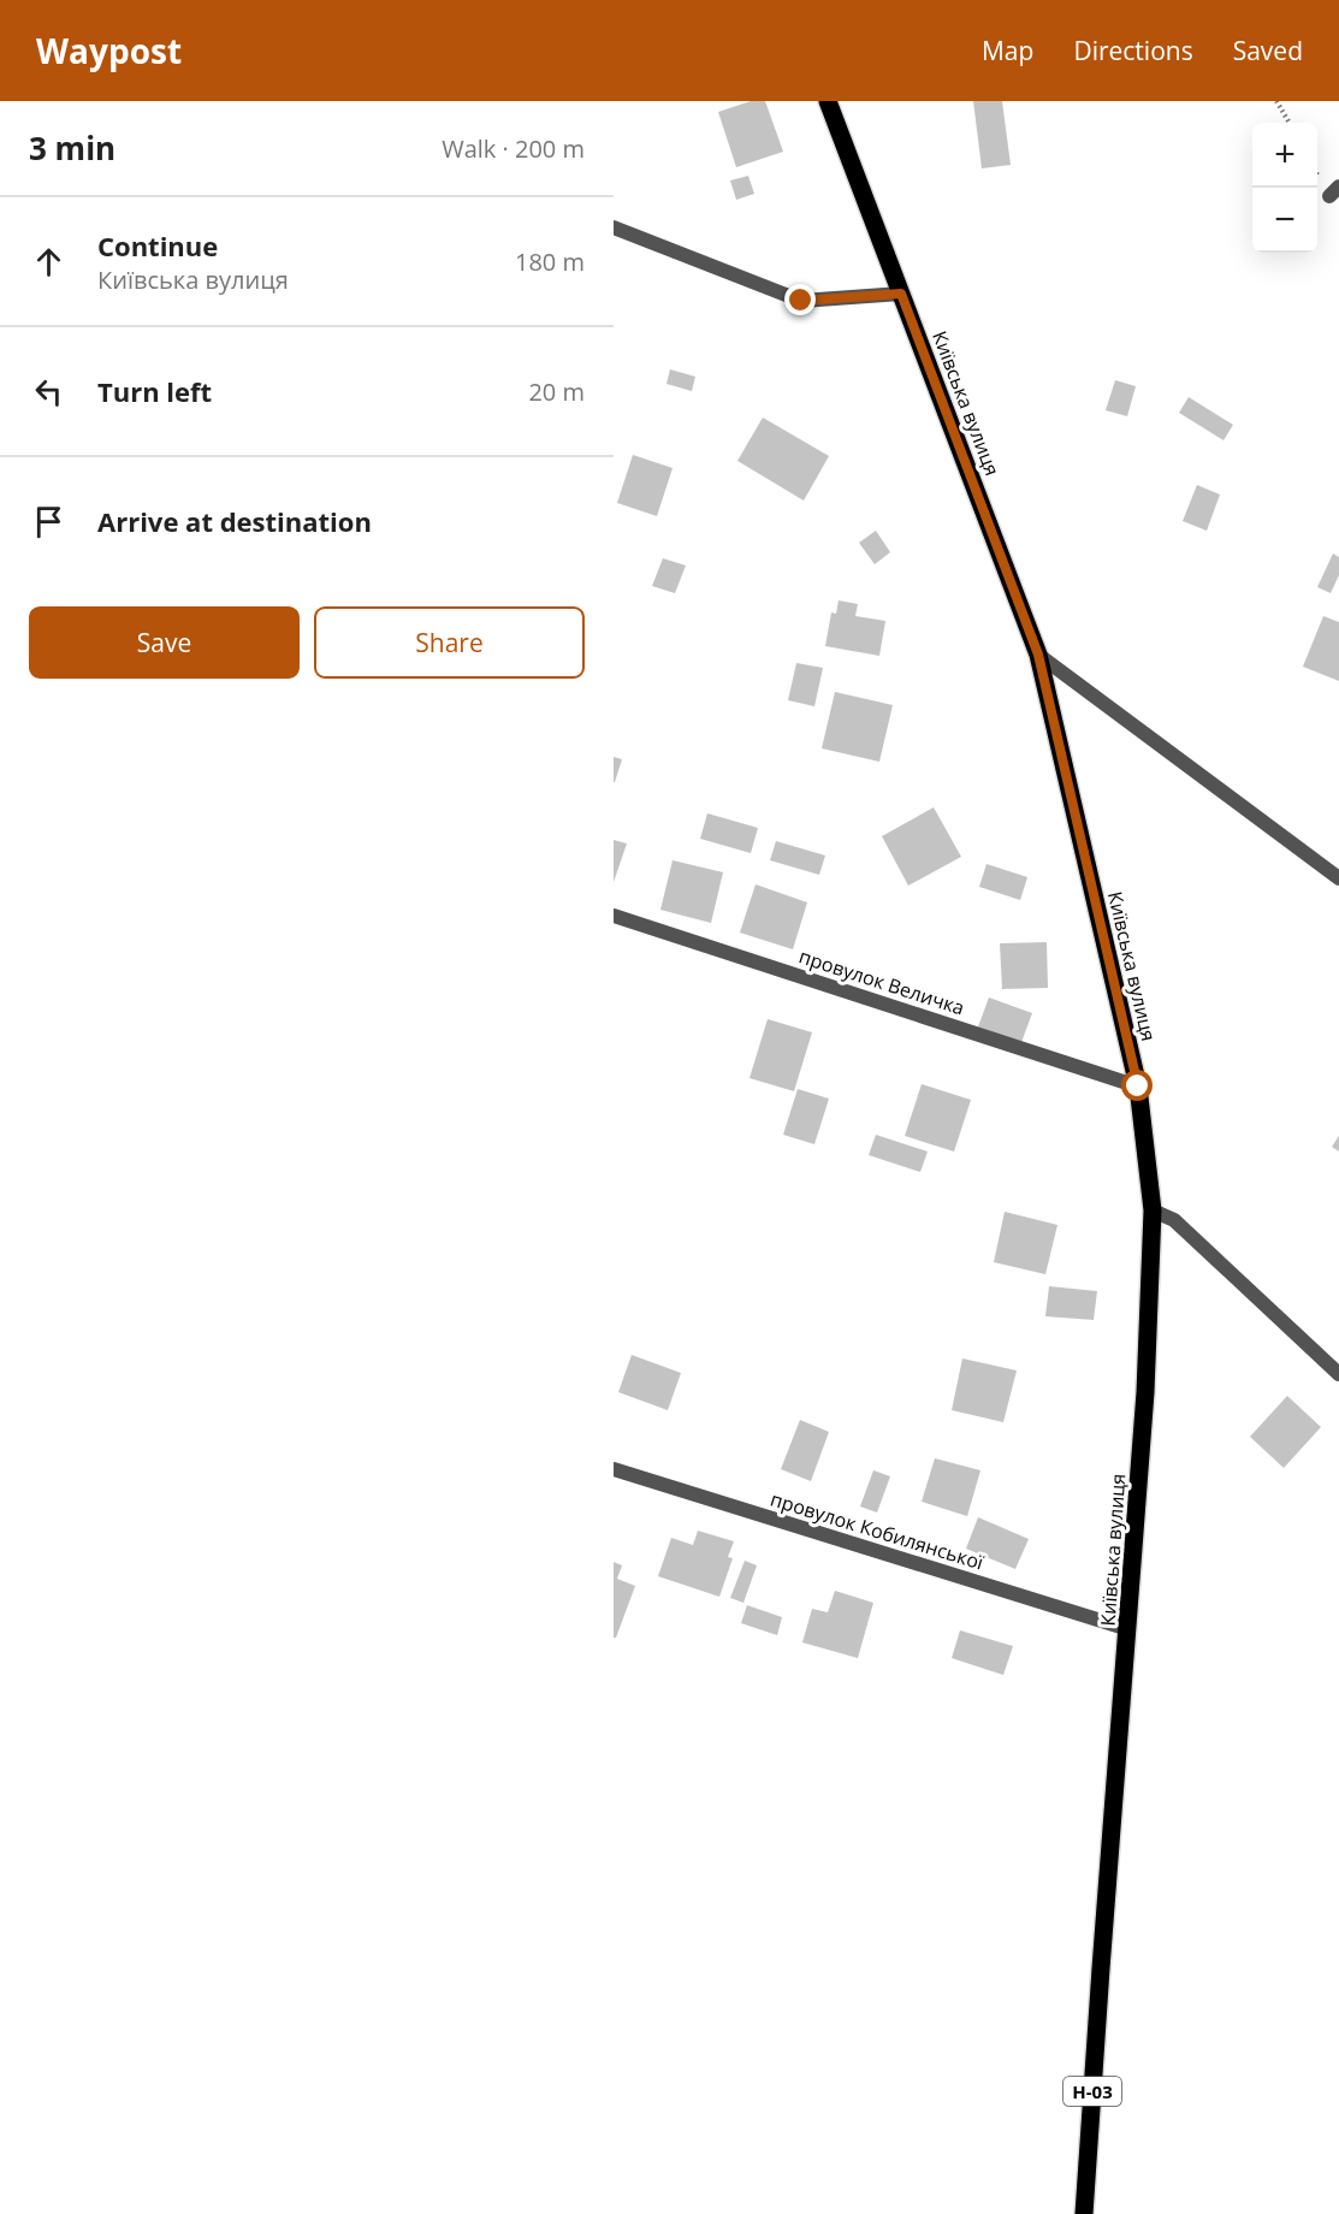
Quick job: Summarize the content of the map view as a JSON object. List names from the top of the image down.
{
  "streets": {
    "main road": ["Київська вулиця", "Н-03"],
    "street": ["провулок Величка", "провулок Кобилянської"]
  },
  "crossings": [
    ["Київська вулиця", "провулок Величка"],
    ["Київська вулиця", "провулок Кобилянської"]
  ],
  "page": {
    "header": "Waypost",
    "nav": ["Map", "Directions", "Saved"],
    "heading": ["3 min", "Walk · 200 m"],
    "map_buttons": ["+", "−"],
    "list": [
      ["Continue", "Київська вулиця", "180 m"],
      ["Turn left", "20 m"],
      "Arrive at destination"
    ],
    "buttons": ["Save", "Share"]
  }
}
